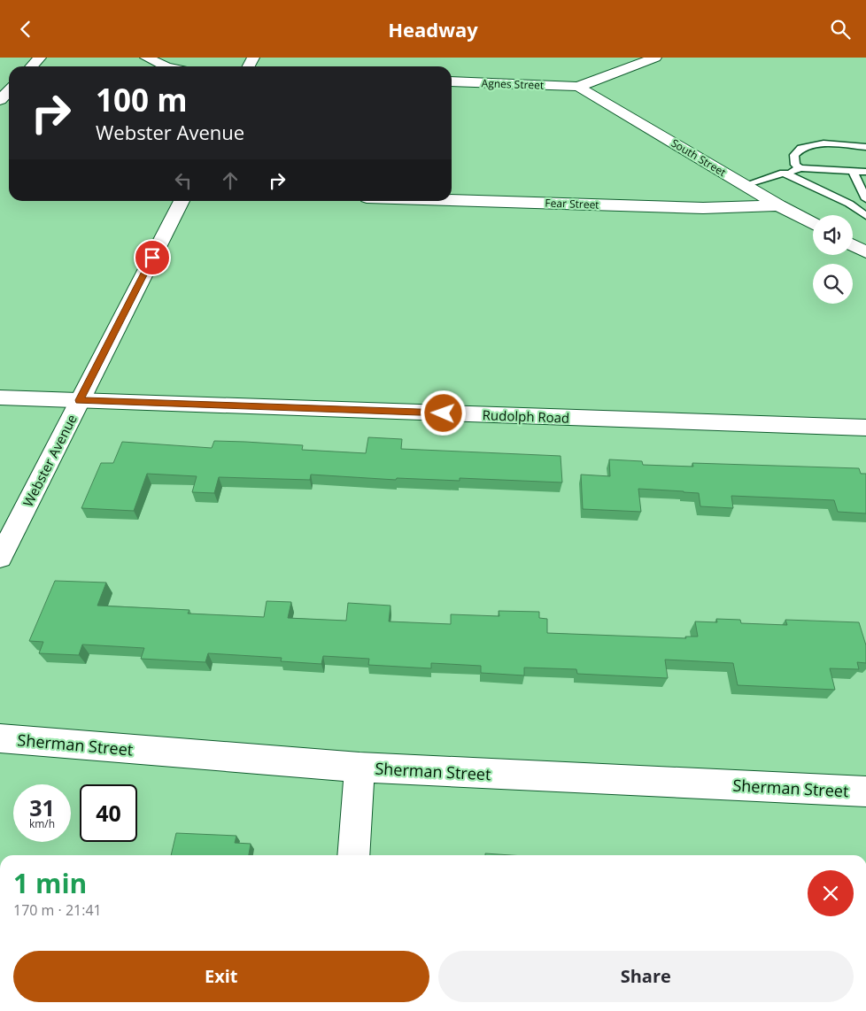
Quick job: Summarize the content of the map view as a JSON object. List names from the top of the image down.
{
  "streets": {
    "street": [
      "Agnes Street",
      "South Street",
      "Fear Street",
      "Rudolph Road",
      "Webster Avenue",
      "Sherman Street"
    ]
  },
  "crossings": [
    ["Agnes Street", "South Street"],
    ["South Street", "Fear Street"],
    ["Rudolph Road", "Webster Avenue"]
  ],
  "page": {
    "header": "Headway",
    "turn": ["100 m", "Webster Avenue"],
    "speed": "31 km/h",
    "limit": "40",
    "heading": ["1 min", "170 m · 21:41"],
    "buttons": ["Exit", "Share"]
  }
}
